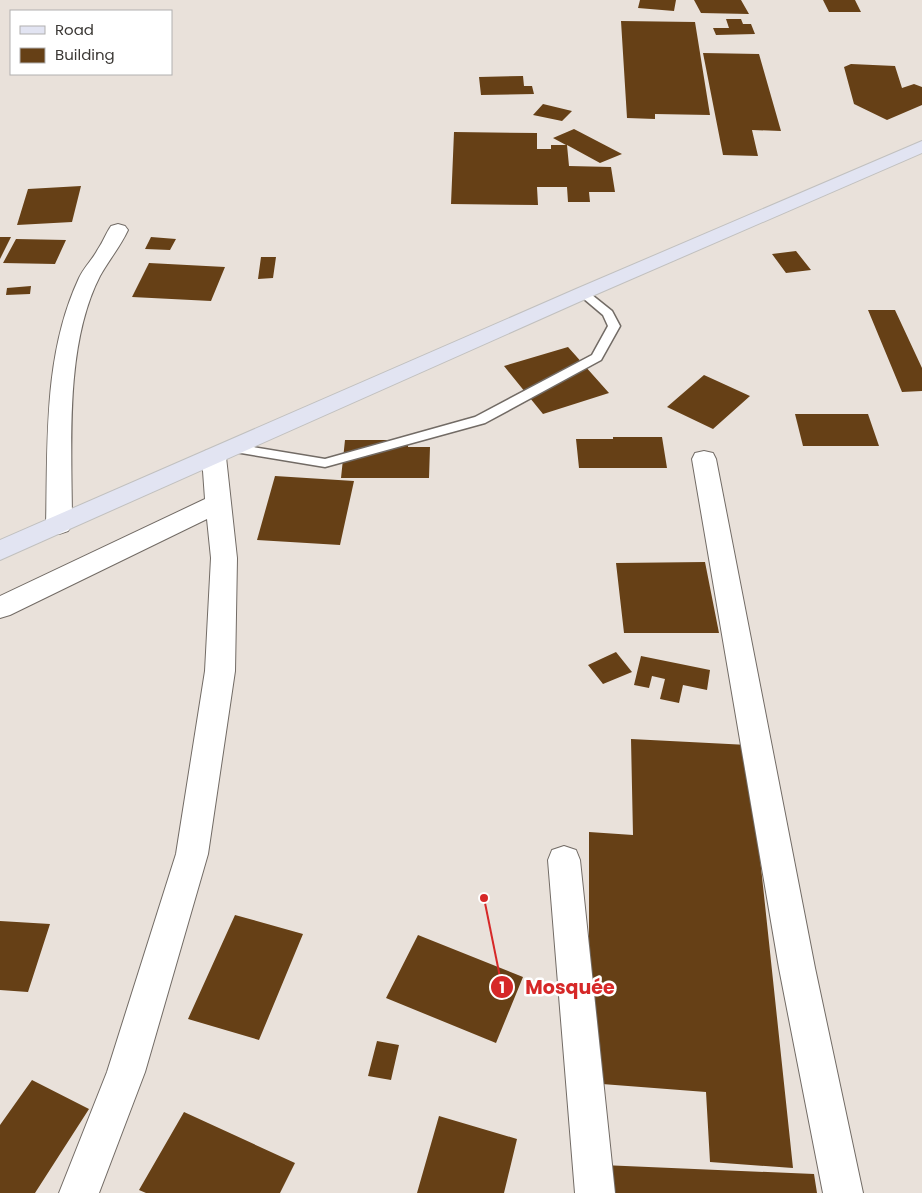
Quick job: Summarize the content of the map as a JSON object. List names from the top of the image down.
{
  "places": ["Mosquée"],
  "legend": ["Road", "Building"]
}
